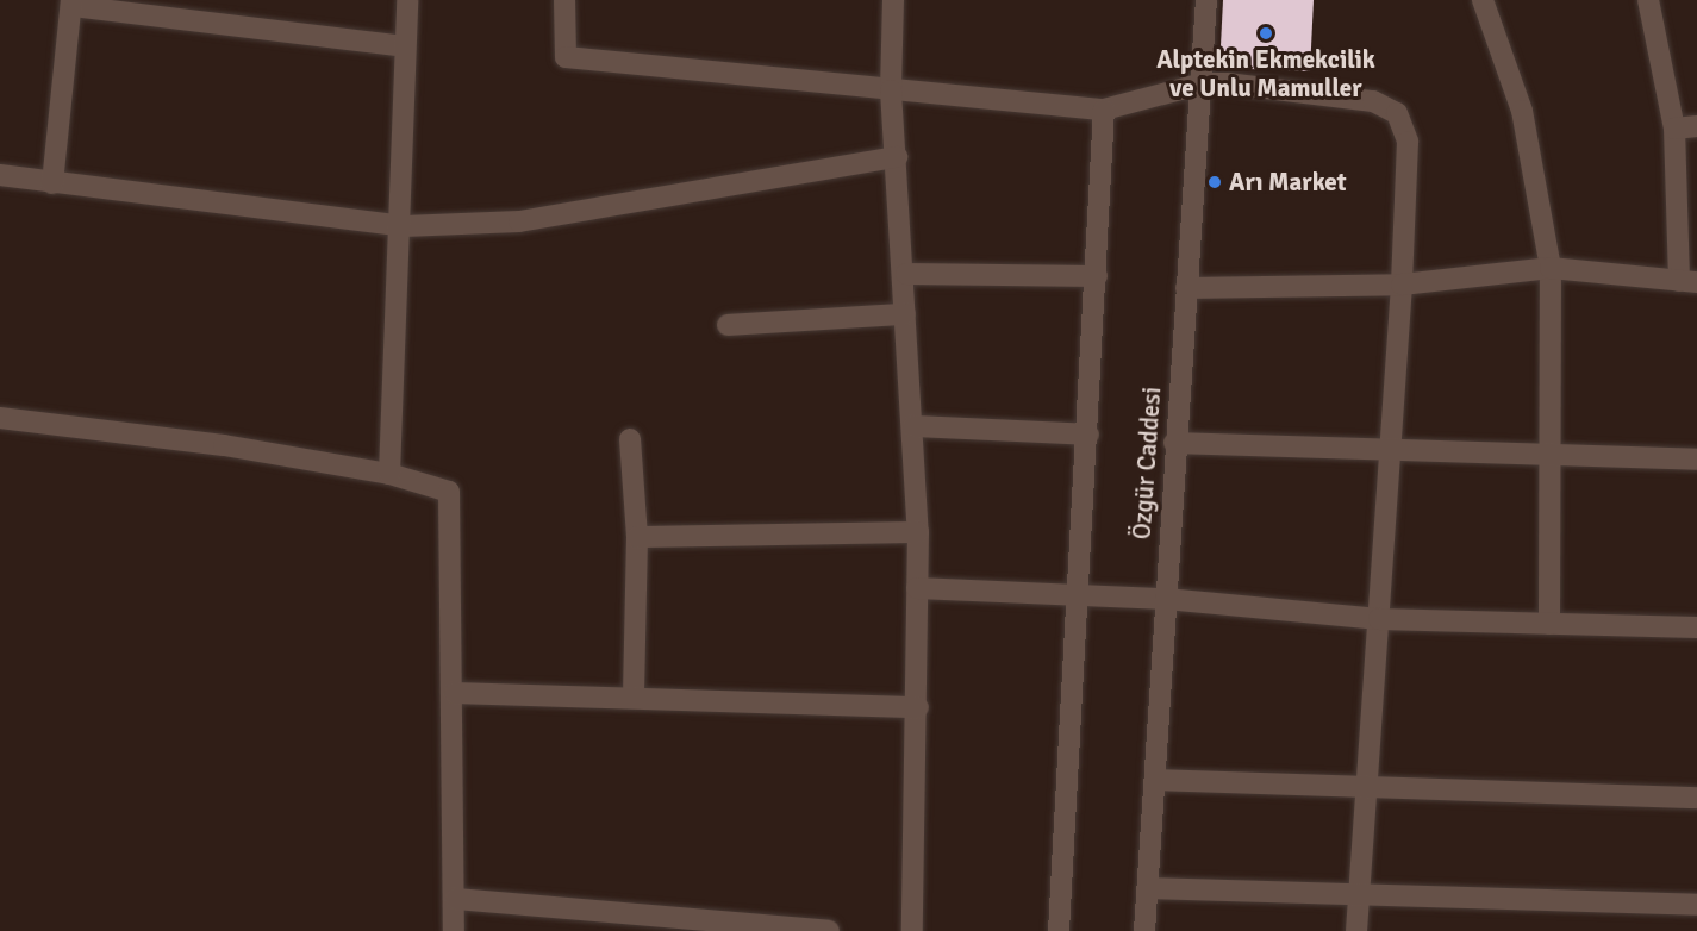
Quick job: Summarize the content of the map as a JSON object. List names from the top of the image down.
{
  "streets": {
    "street": ["Özgür Caddesi"]
  },
  "places": ["Alptekin Ekmekcilik ve Unlu Mamuller", "Arı Market"]
}
